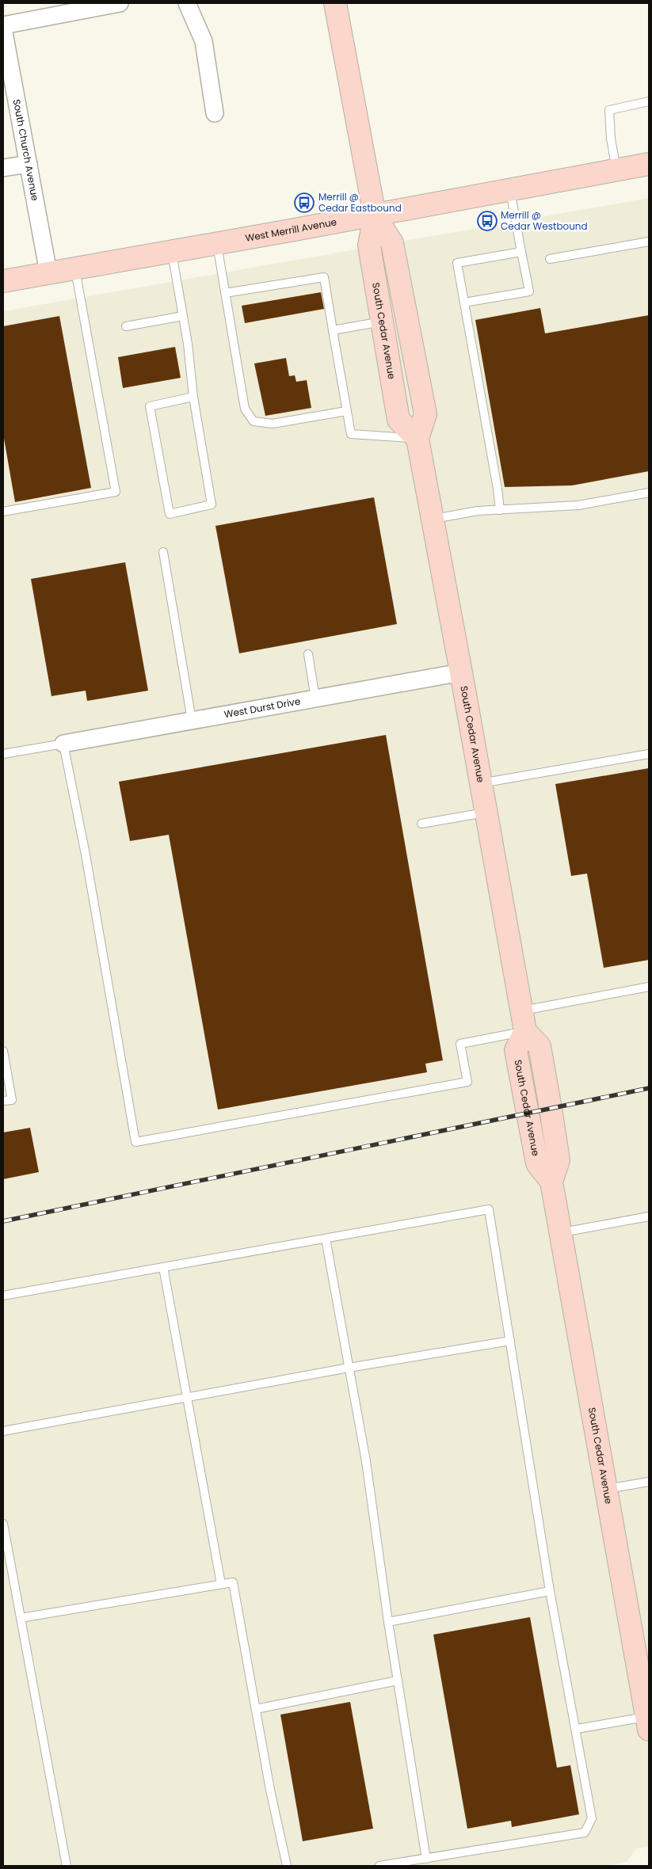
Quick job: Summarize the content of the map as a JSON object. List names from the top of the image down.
{
  "streets": {
    "main road": ["West Merrill Avenue", "South Cedar Avenue"],
    "street": ["South Church Avenue", "West Durst Drive"]
  },
  "crossings": [
    ["South Church Avenue", "West Merrill Avenue"],
    ["West Merrill Avenue", "South Cedar Avenue"],
    ["South Cedar Avenue", "West Durst Drive"]
  ],
  "places": {
    "bus stop": ["Merrill @ Cedar Eastbound", "Merrill @ Cedar Westbound"]
  }
}
